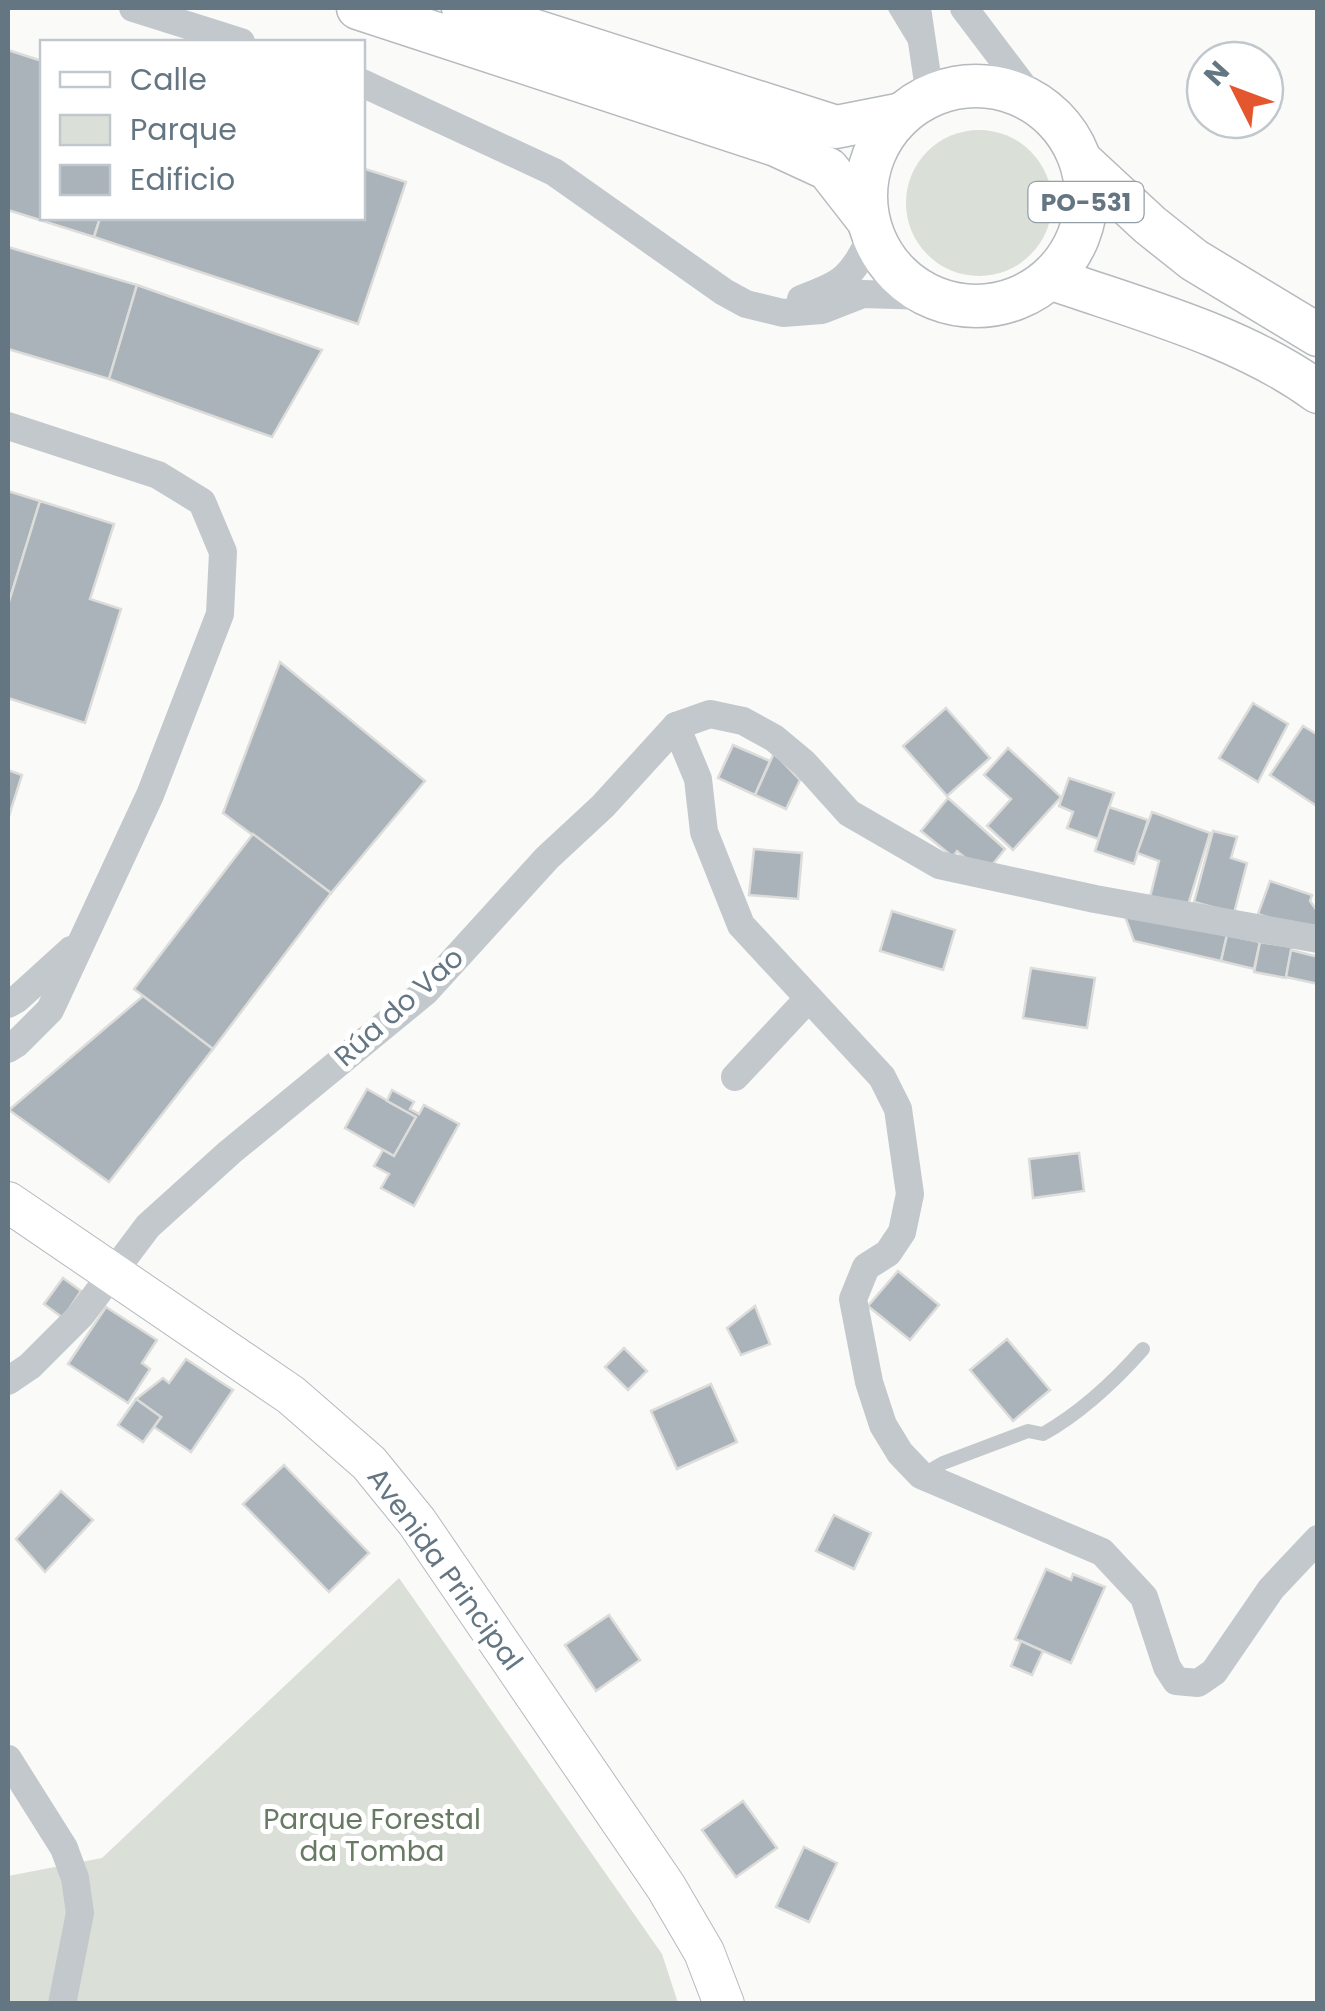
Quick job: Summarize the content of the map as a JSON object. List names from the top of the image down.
{
  "streets": {
    "main road": ["PO-531"],
    "street": ["Rúa do Vao", "Avenida Principal"]
  },
  "crossings": [
    ["Rúa do Vao", "Avenida Principal"]
  ],
  "parks": ["Parque Forestal da Tomba"],
  "legend": ["Calle", "Parque", "Edificio"],
  "north": "top left"
}
